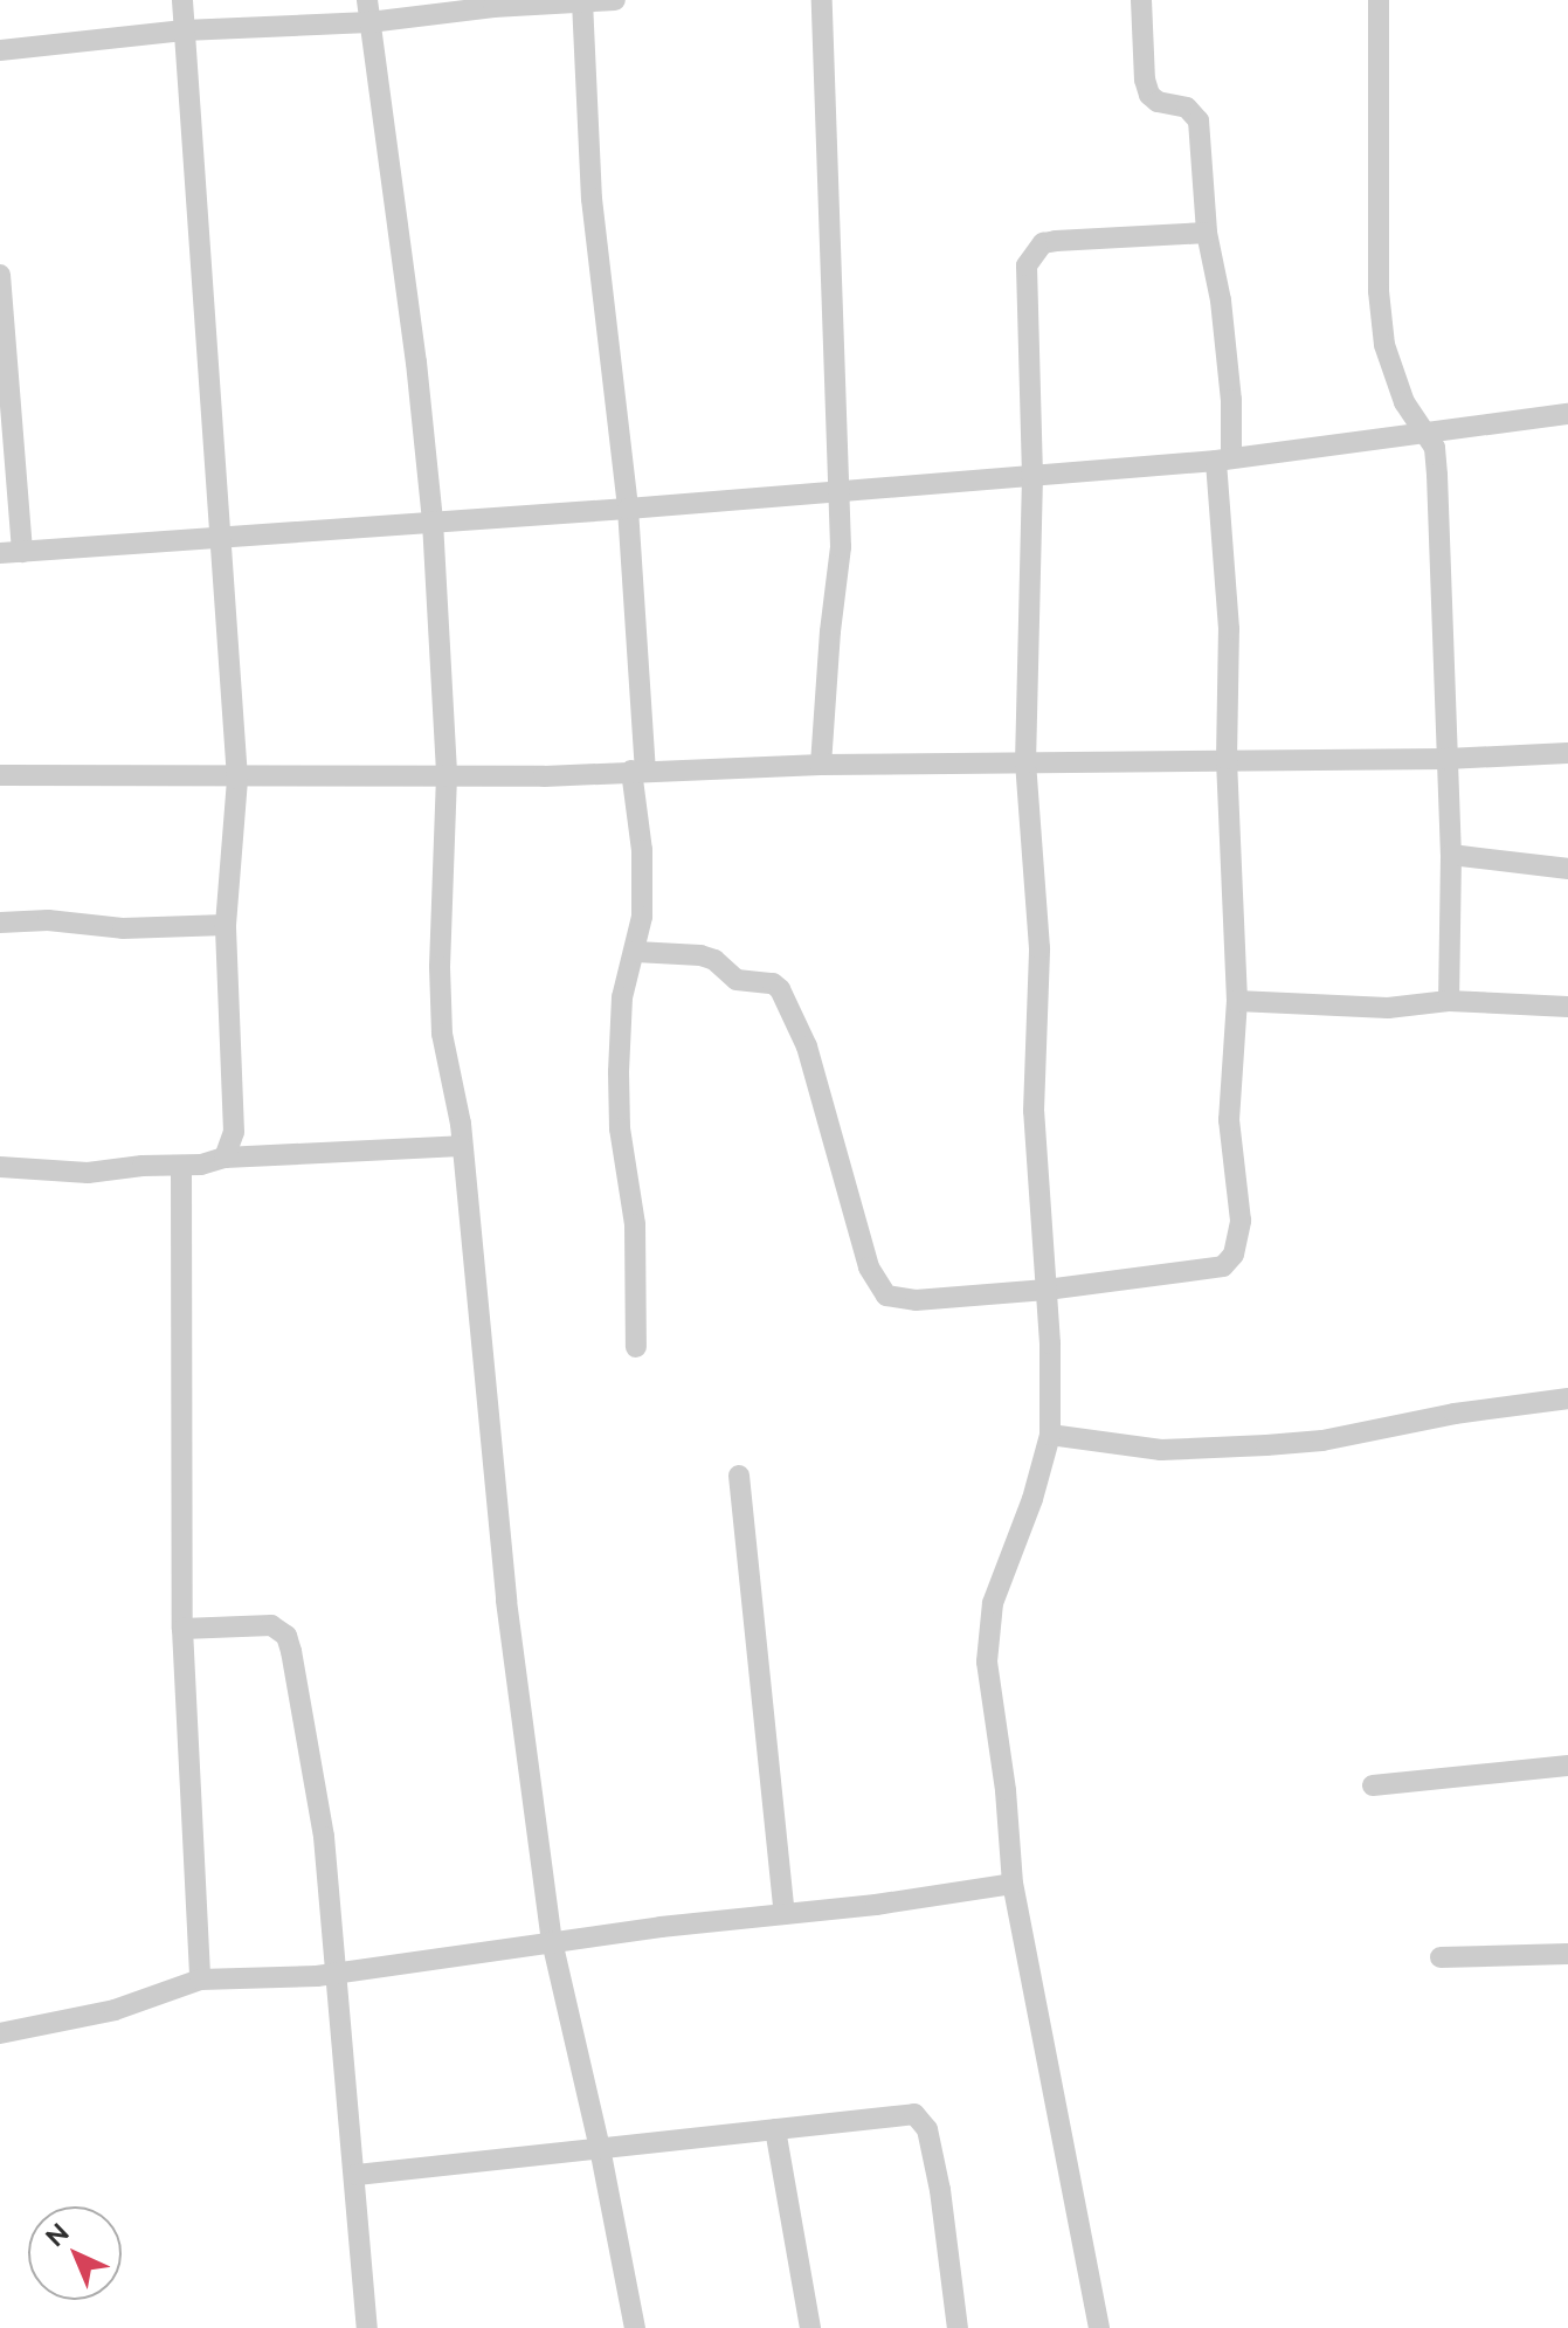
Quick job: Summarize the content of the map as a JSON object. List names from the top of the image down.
{
  "north": "top left"
}
